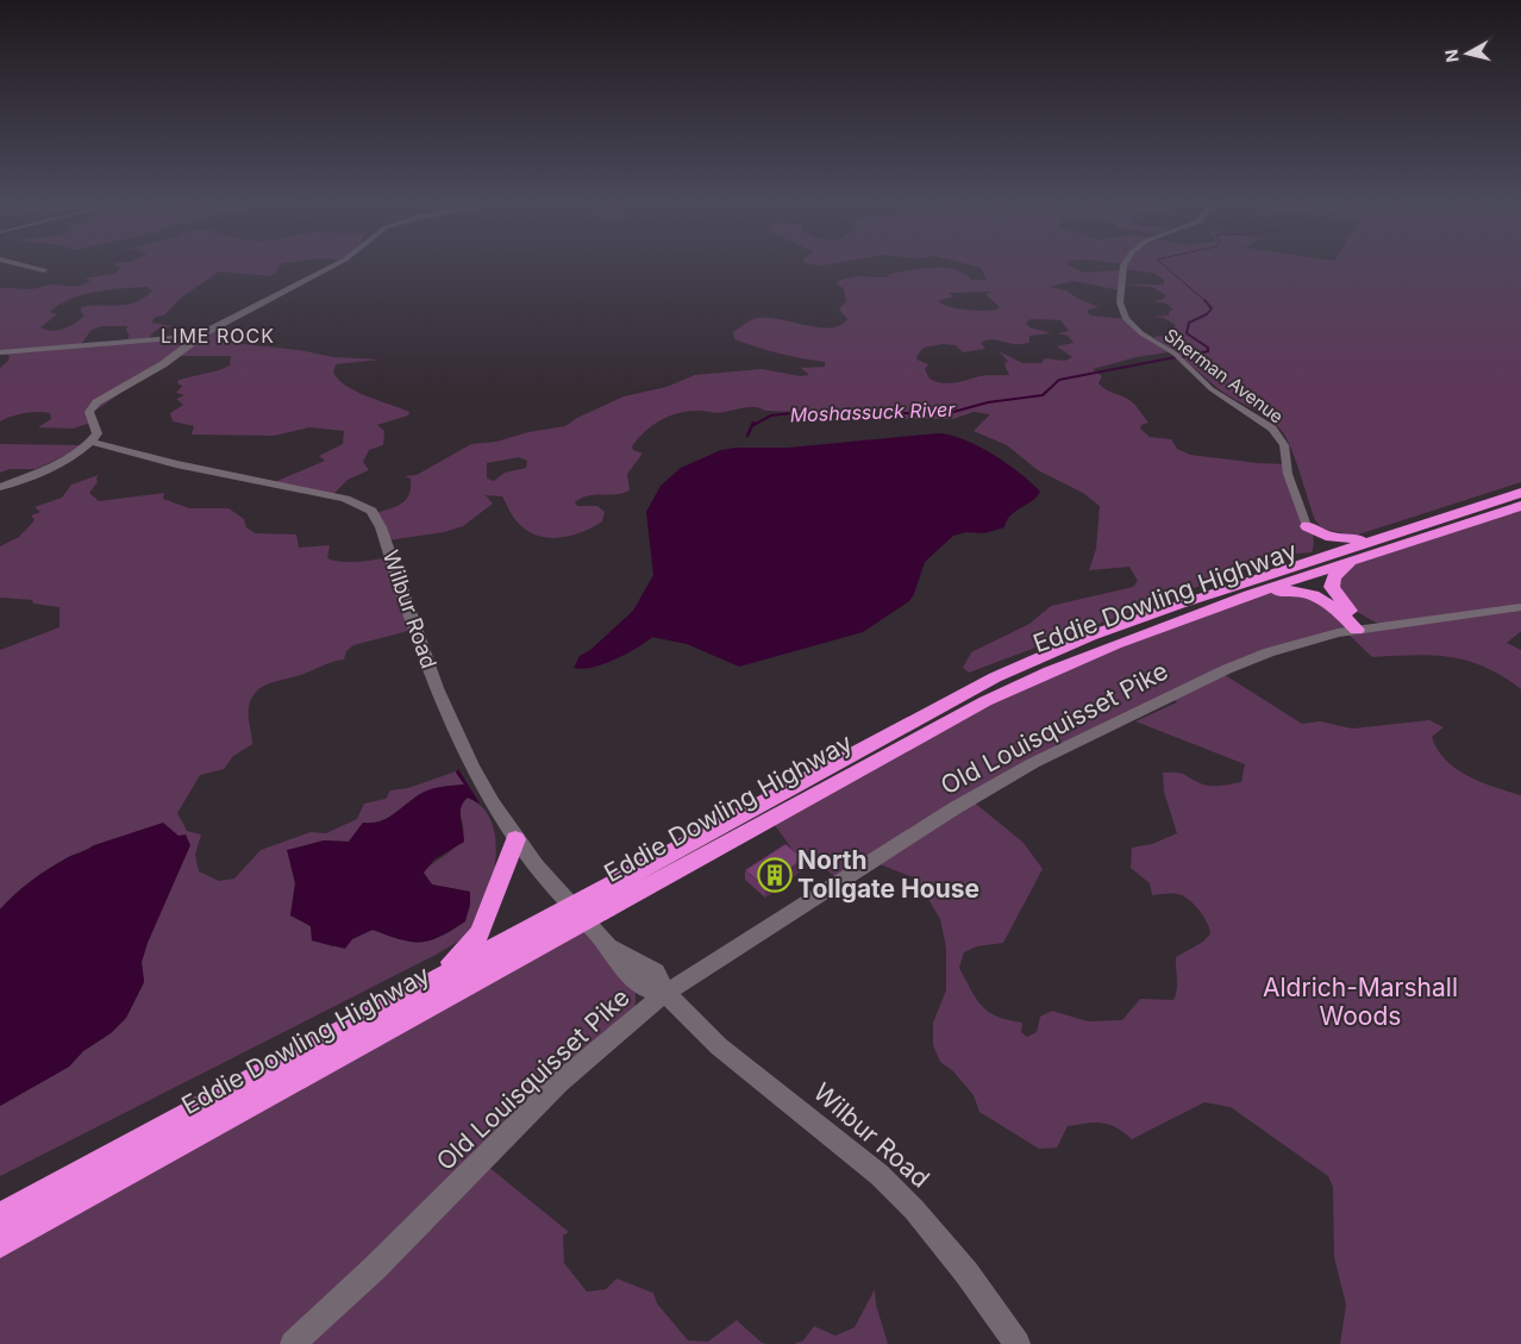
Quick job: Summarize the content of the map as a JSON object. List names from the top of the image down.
{
  "streets": {
    "highway": ["Eddie Dowling Highway"],
    "street": ["Sherman Avenue", "Wilbur Road", "Old Louisquisset Pike"]
  },
  "crossings": [
    ["Wilbur Road", "Old Louisquisset Pike"]
  ],
  "districts": ["LIME ROCK"],
  "water": ["Moshassuck River"],
  "parks": ["Aldrich-Marshall Woods"],
  "places": {
    "building": ["North Tollgate House"]
  },
  "north": "left"
}
